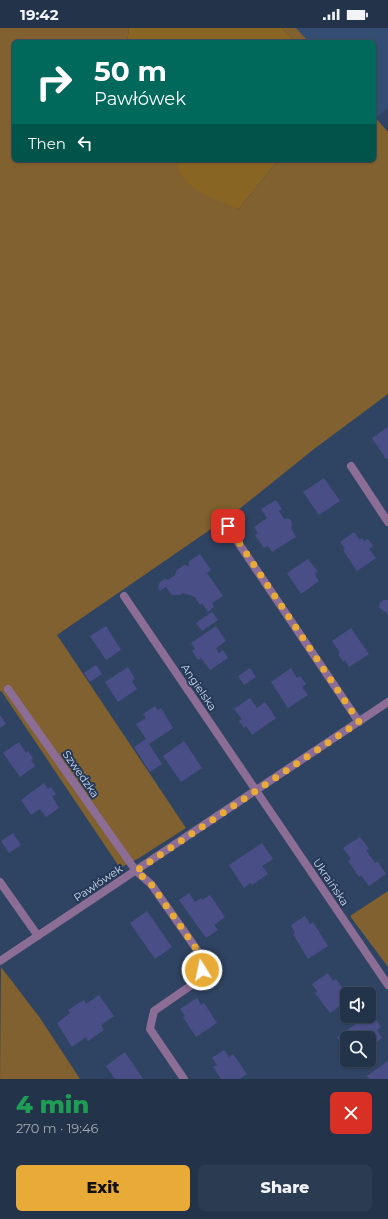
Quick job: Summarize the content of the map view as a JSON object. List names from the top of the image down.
{
  "streets": {
    "street": [
      "Angielska",
      "Szwedzka",
      "Ukraińska",
      "Pawłówek"
    ]
  },
  "crossings": [
    ["Angielska", "Ukraińska"],
    ["Angielska", "Pawłówek"],
    ["Szwedzka", "Pawłówek"],
    ["Ukraińska", "Pawłówek"]
  ],
  "page": {
    "status": "19:42",
    "turn": ["50 m", "Pawłówek"],
    "then": "Then",
    "heading": ["4 min", "270 m · 19:46"],
    "buttons": ["Exit", "Share"]
  }
}
